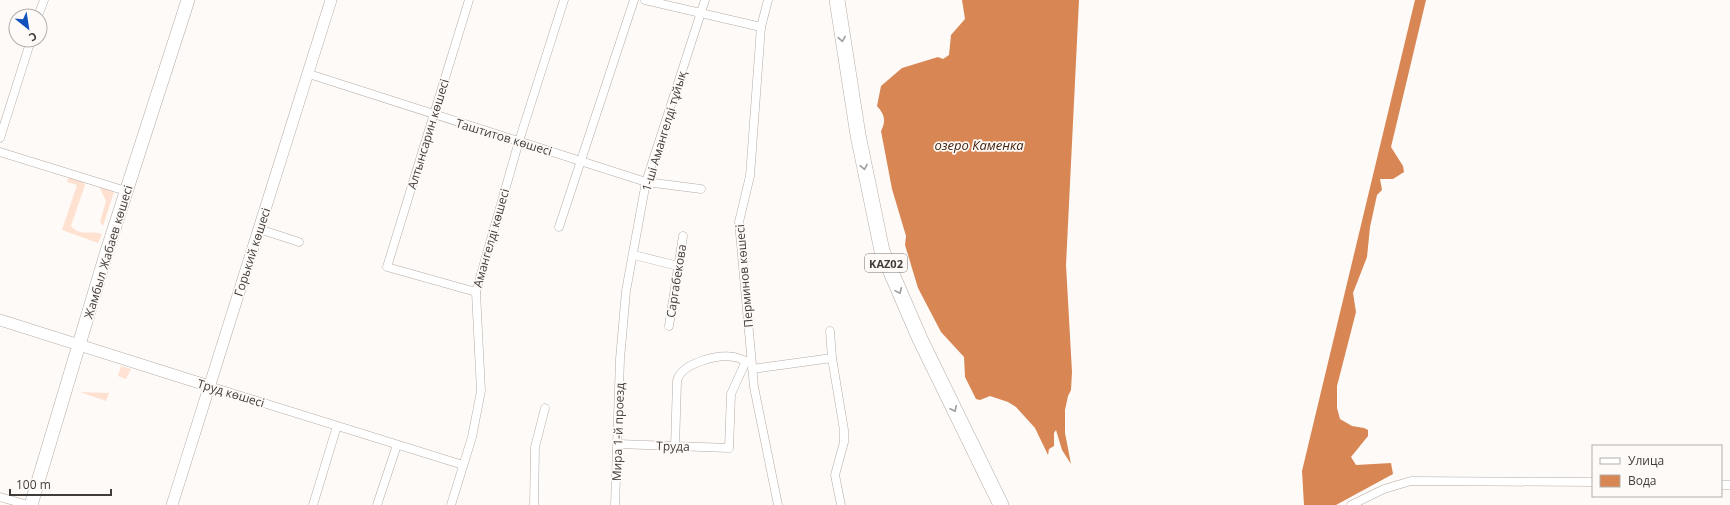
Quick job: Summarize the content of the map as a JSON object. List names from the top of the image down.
{
  "streets": {
    "highway": ["KAZ02"],
    "main road": ["Жамбыл Жабаев көшесі"],
    "street": [
      "1-ші Амангелді тұйық",
      "Алтынсарин көшесі",
      "Таштитов көшесі",
      "Амангелді көшесі",
      "Горький көшесі",
      "Перминов көшесі",
      "Саргабекова",
      "Труд көшесі",
      "Мира 1-й проезд",
      "Труда"
    ]
  },
  "crossings": [
    ["1-ші Амангелді тұйық", "Таштитов көшесі"],
    ["1-ші Амангелді тұйық", "Мира 1-й проезд"],
    ["Алтынсарин көшесі", "Таштитов көшесі"],
    ["Алтынсарин көшесі", "Амангелді көшесі"],
    ["Таштитов көшесі", "Амангелді көшесі"],
    ["Таштитов көшесі", "Горький көшесі"],
    ["Амангелді көшесі", "Труд көшесі"],
    ["Жамбыл Жабаев көшесі", "Труд көшесі"],
    ["Горький көшесі", "Труд көшесі"],
    ["Перминов көшесі", "Труда"],
    ["Мира 1-й проезд", "Труда"]
  ],
  "water": ["озеро Каменка"],
  "legend": ["Улица", "Вода"],
  "scale_bar": "100 m",
  "north": "bottom right"
}
